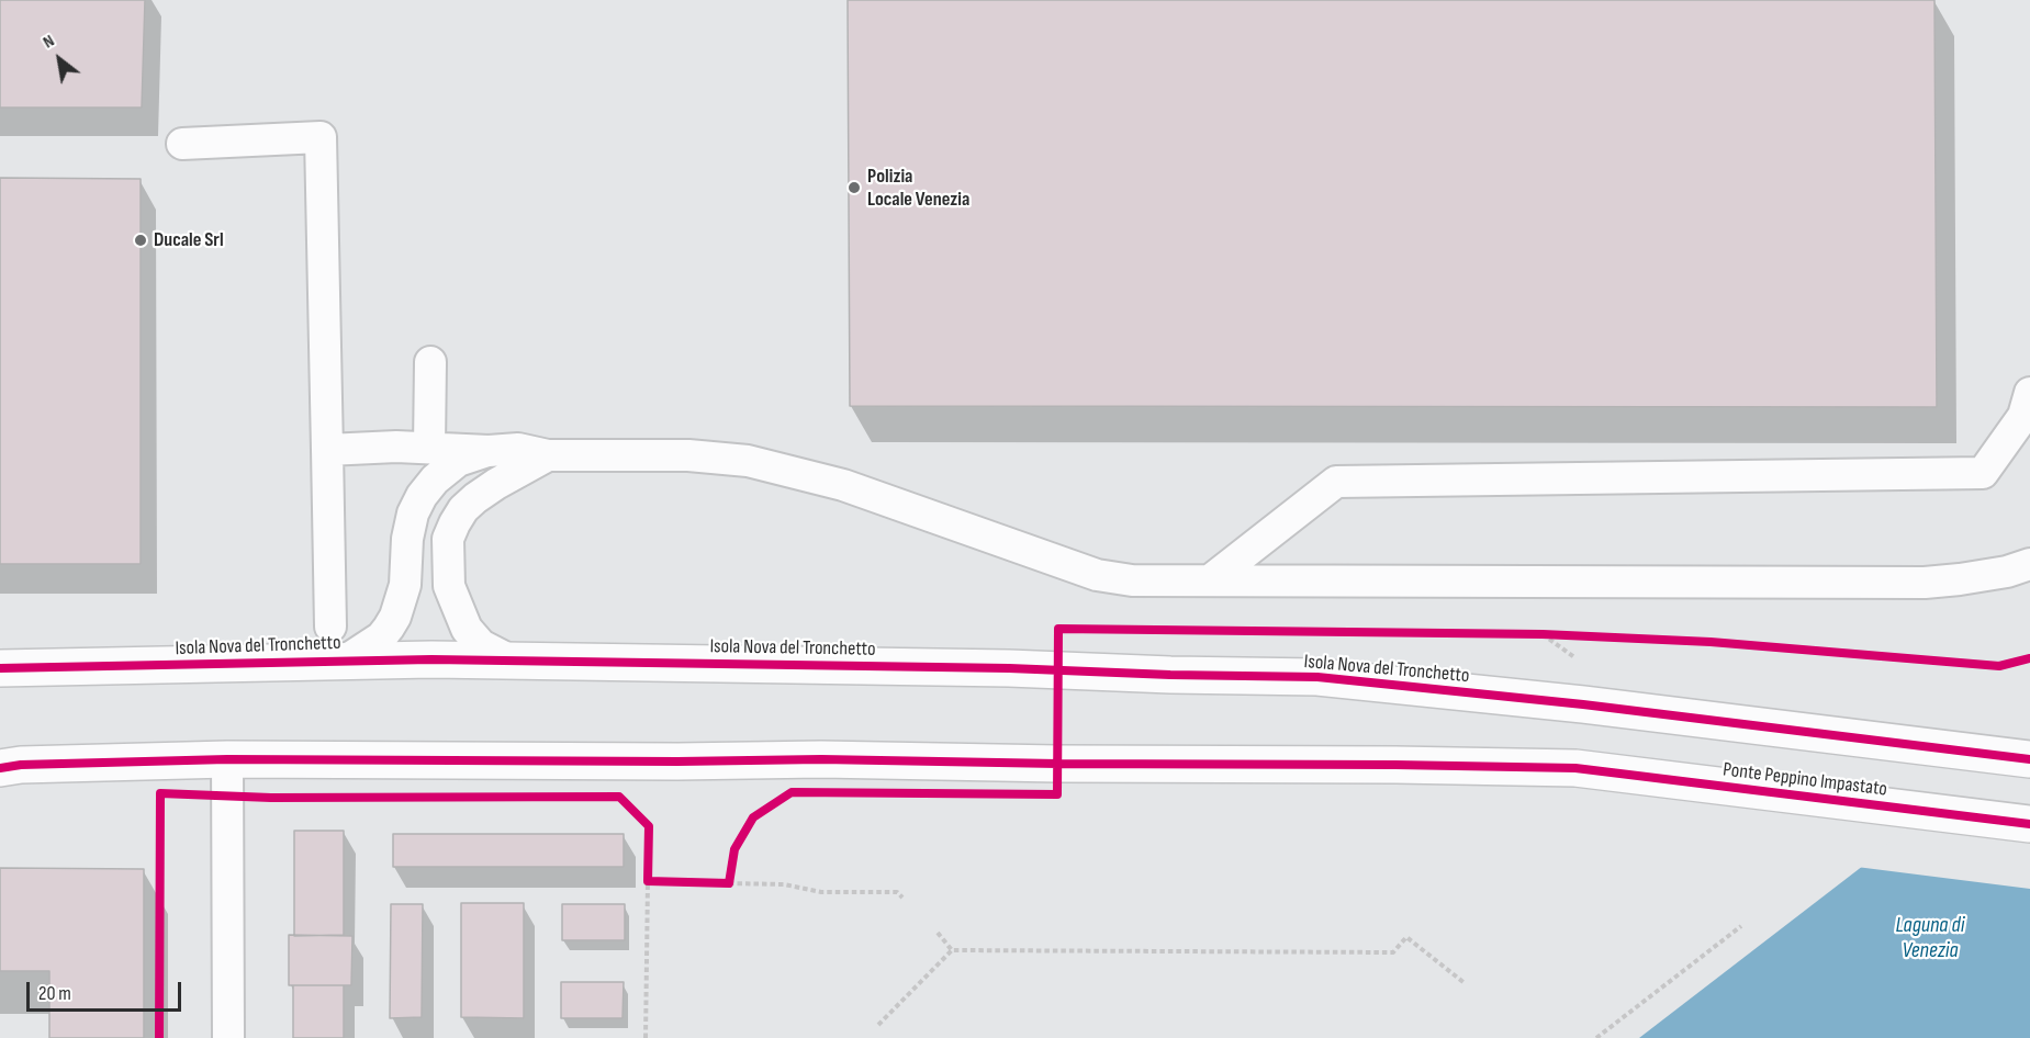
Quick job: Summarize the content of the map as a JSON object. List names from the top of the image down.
{
  "streets": {
    "street": ["Isola Nova del Tronchetto", "Ponte Peppino Impastato"]
  },
  "water": ["Laguna di Venezia"],
  "places": ["Polizia Locale Venezia", "Ducale Srl"],
  "scale_bar": "20 m",
  "north": "top left"
}
